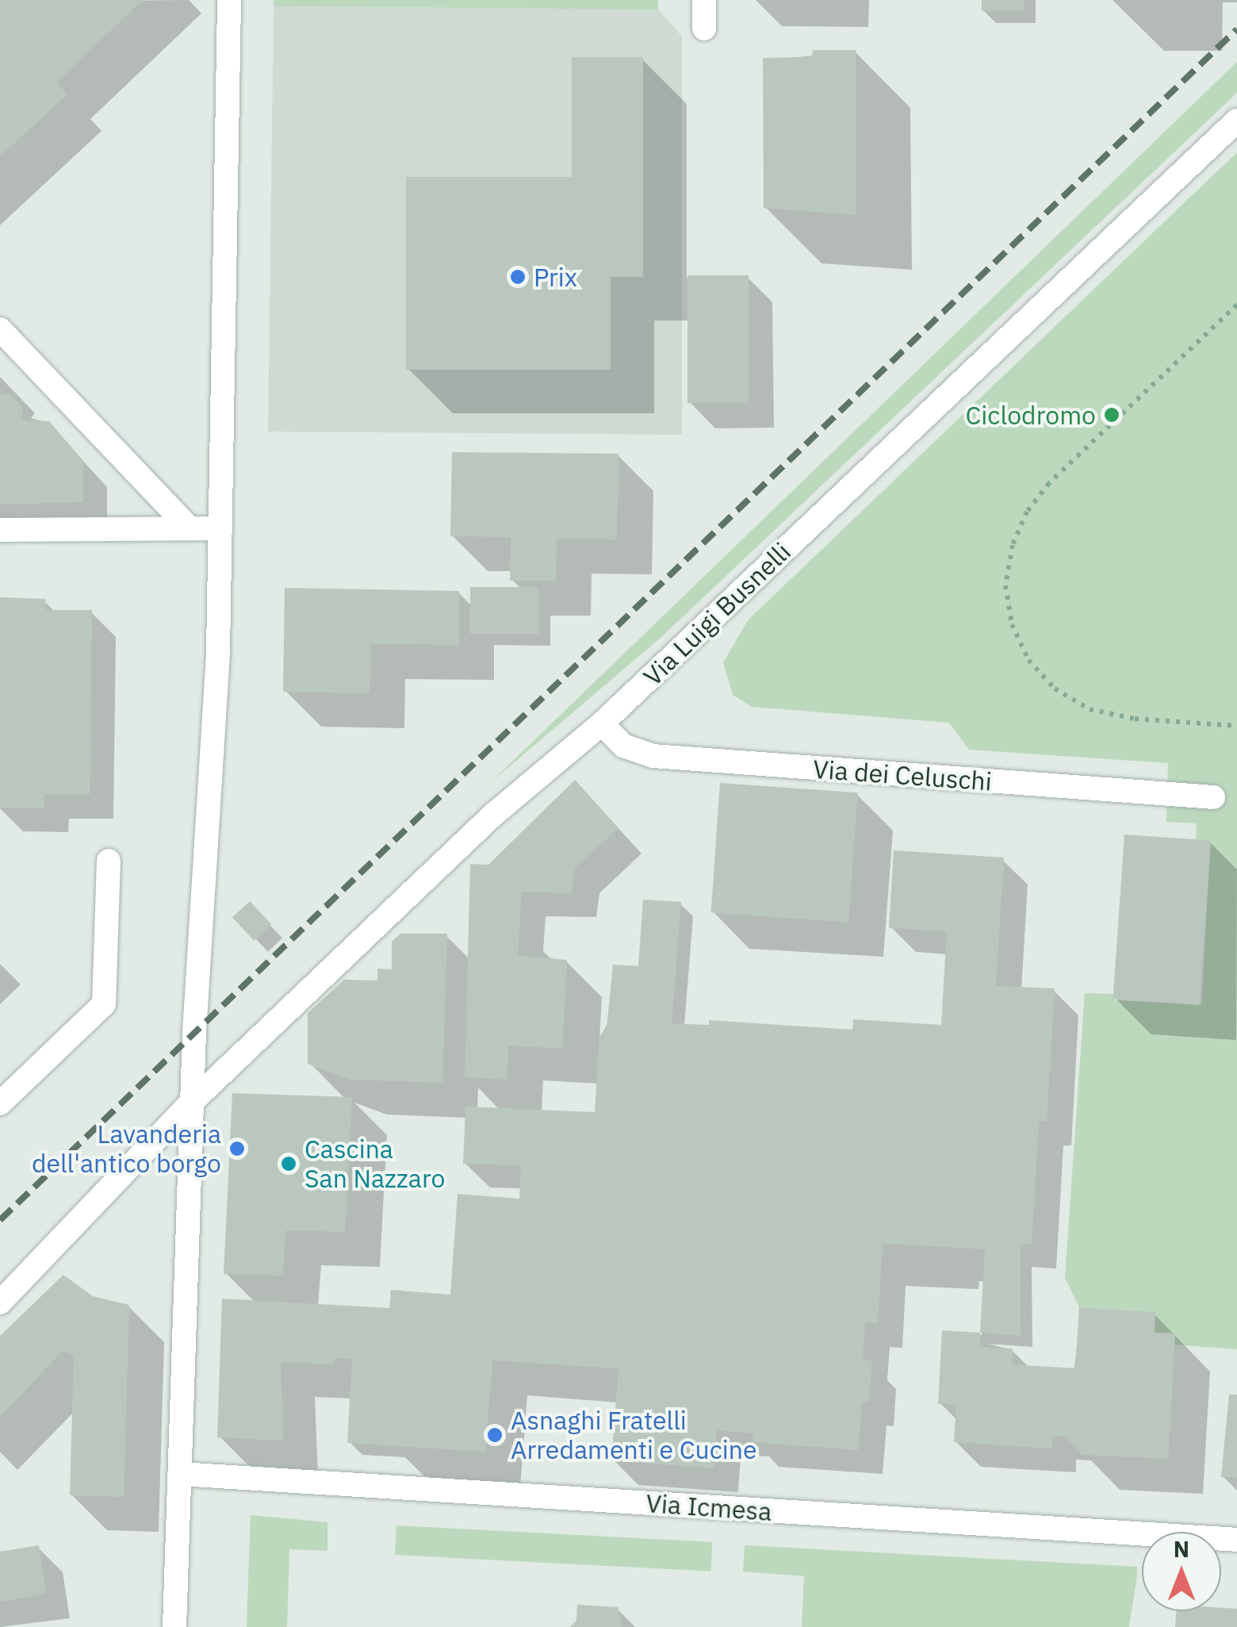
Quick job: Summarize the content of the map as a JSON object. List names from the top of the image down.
{
  "streets": {
    "street": ["Via Luigi Busnelli", "Via dei Celuschi", "Via Icmesa"]
  },
  "crossings": [
    ["Via Luigi Busnelli", "Via dei Celuschi"]
  ],
  "places": [
    "Prix",
    "Ciclodromo",
    "Lavanderia dell'antico borgo",
    "Cascina San Nazzaro",
    "Asnaghi Fratelli Arredamenti e Cucine"
  ],
  "north": "top"
}
